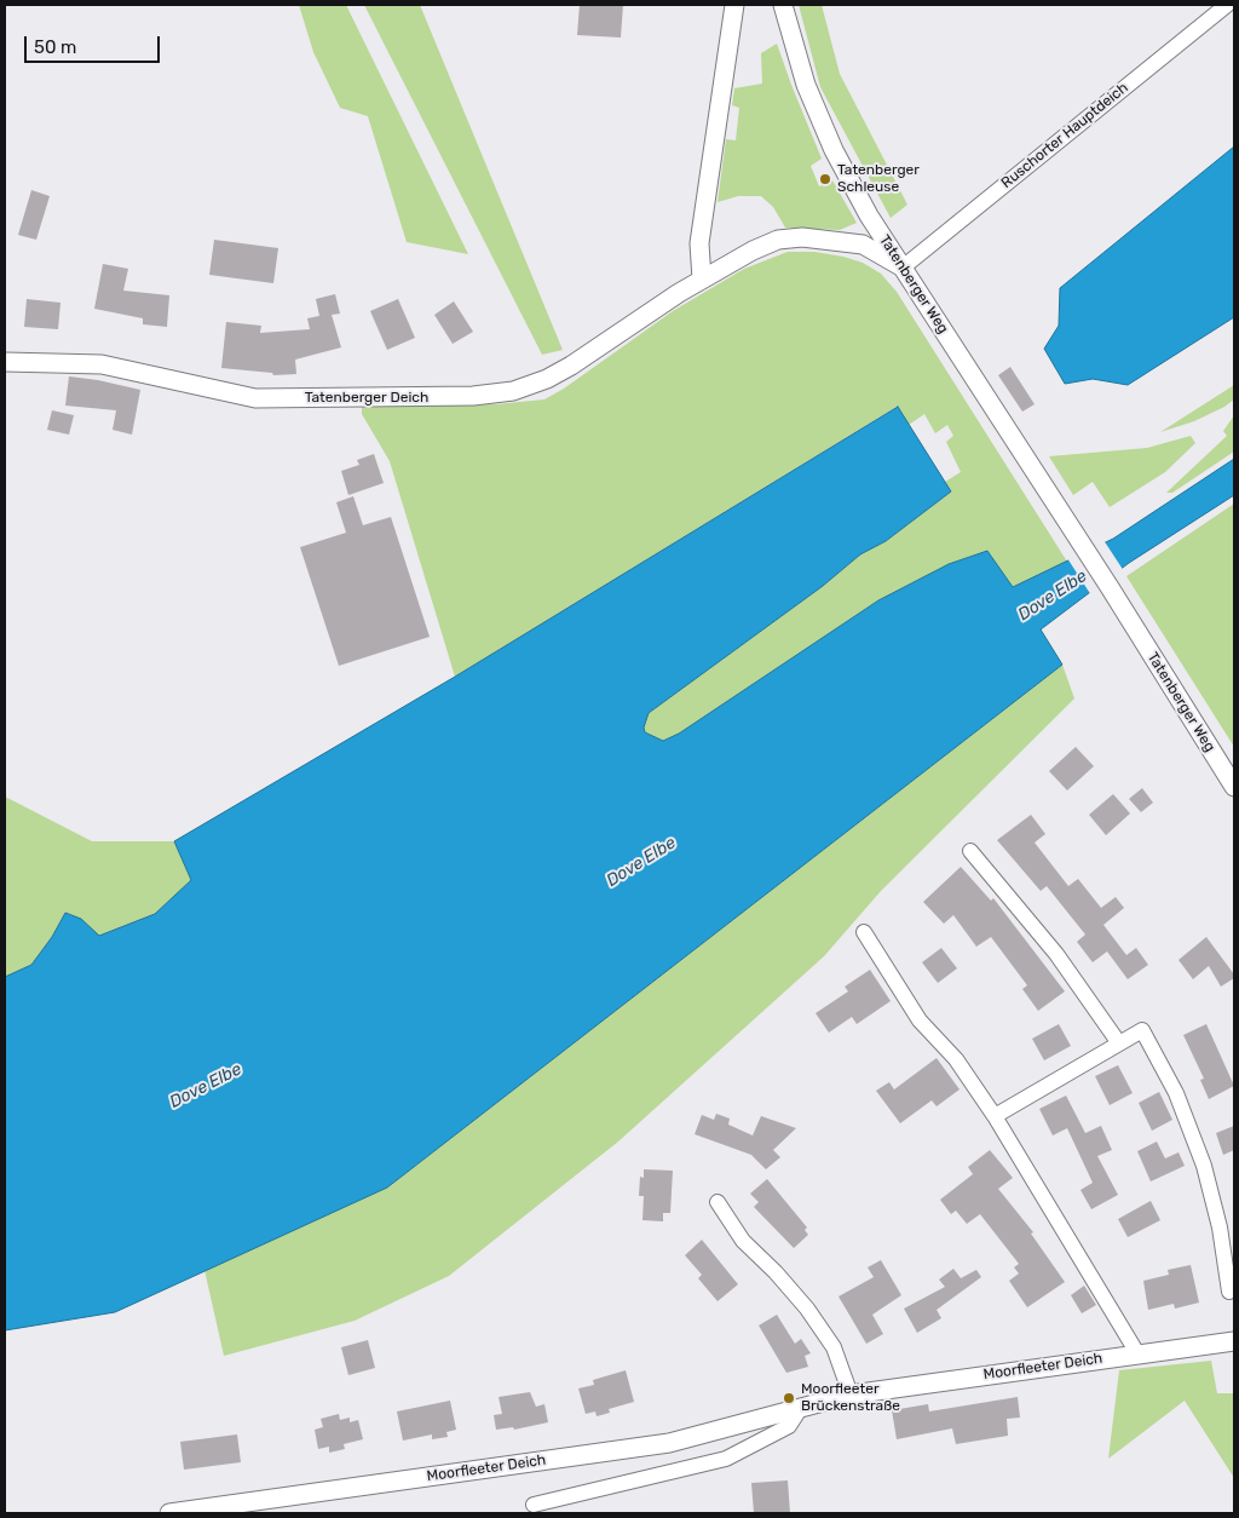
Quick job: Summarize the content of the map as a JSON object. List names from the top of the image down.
{
  "streets": {
    "street": [
      "Ruschorter Hauptdeich",
      "Tatenberger Weg",
      "Tatenberger Deich",
      "Moorfleeter Deich"
    ]
  },
  "crossings": [
    ["Ruschorter Hauptdeich", "Tatenberger Weg"],
    ["Ruschorter Hauptdeich", "Tatenberger Deich"],
    ["Tatenberger Weg", "Tatenberger Deich"]
  ],
  "water": ["Dove Elbe"],
  "places": ["Tatenberger Schleuse", "Moorfleeter Brückenstraße"],
  "scale_bar": "50 m"
}
